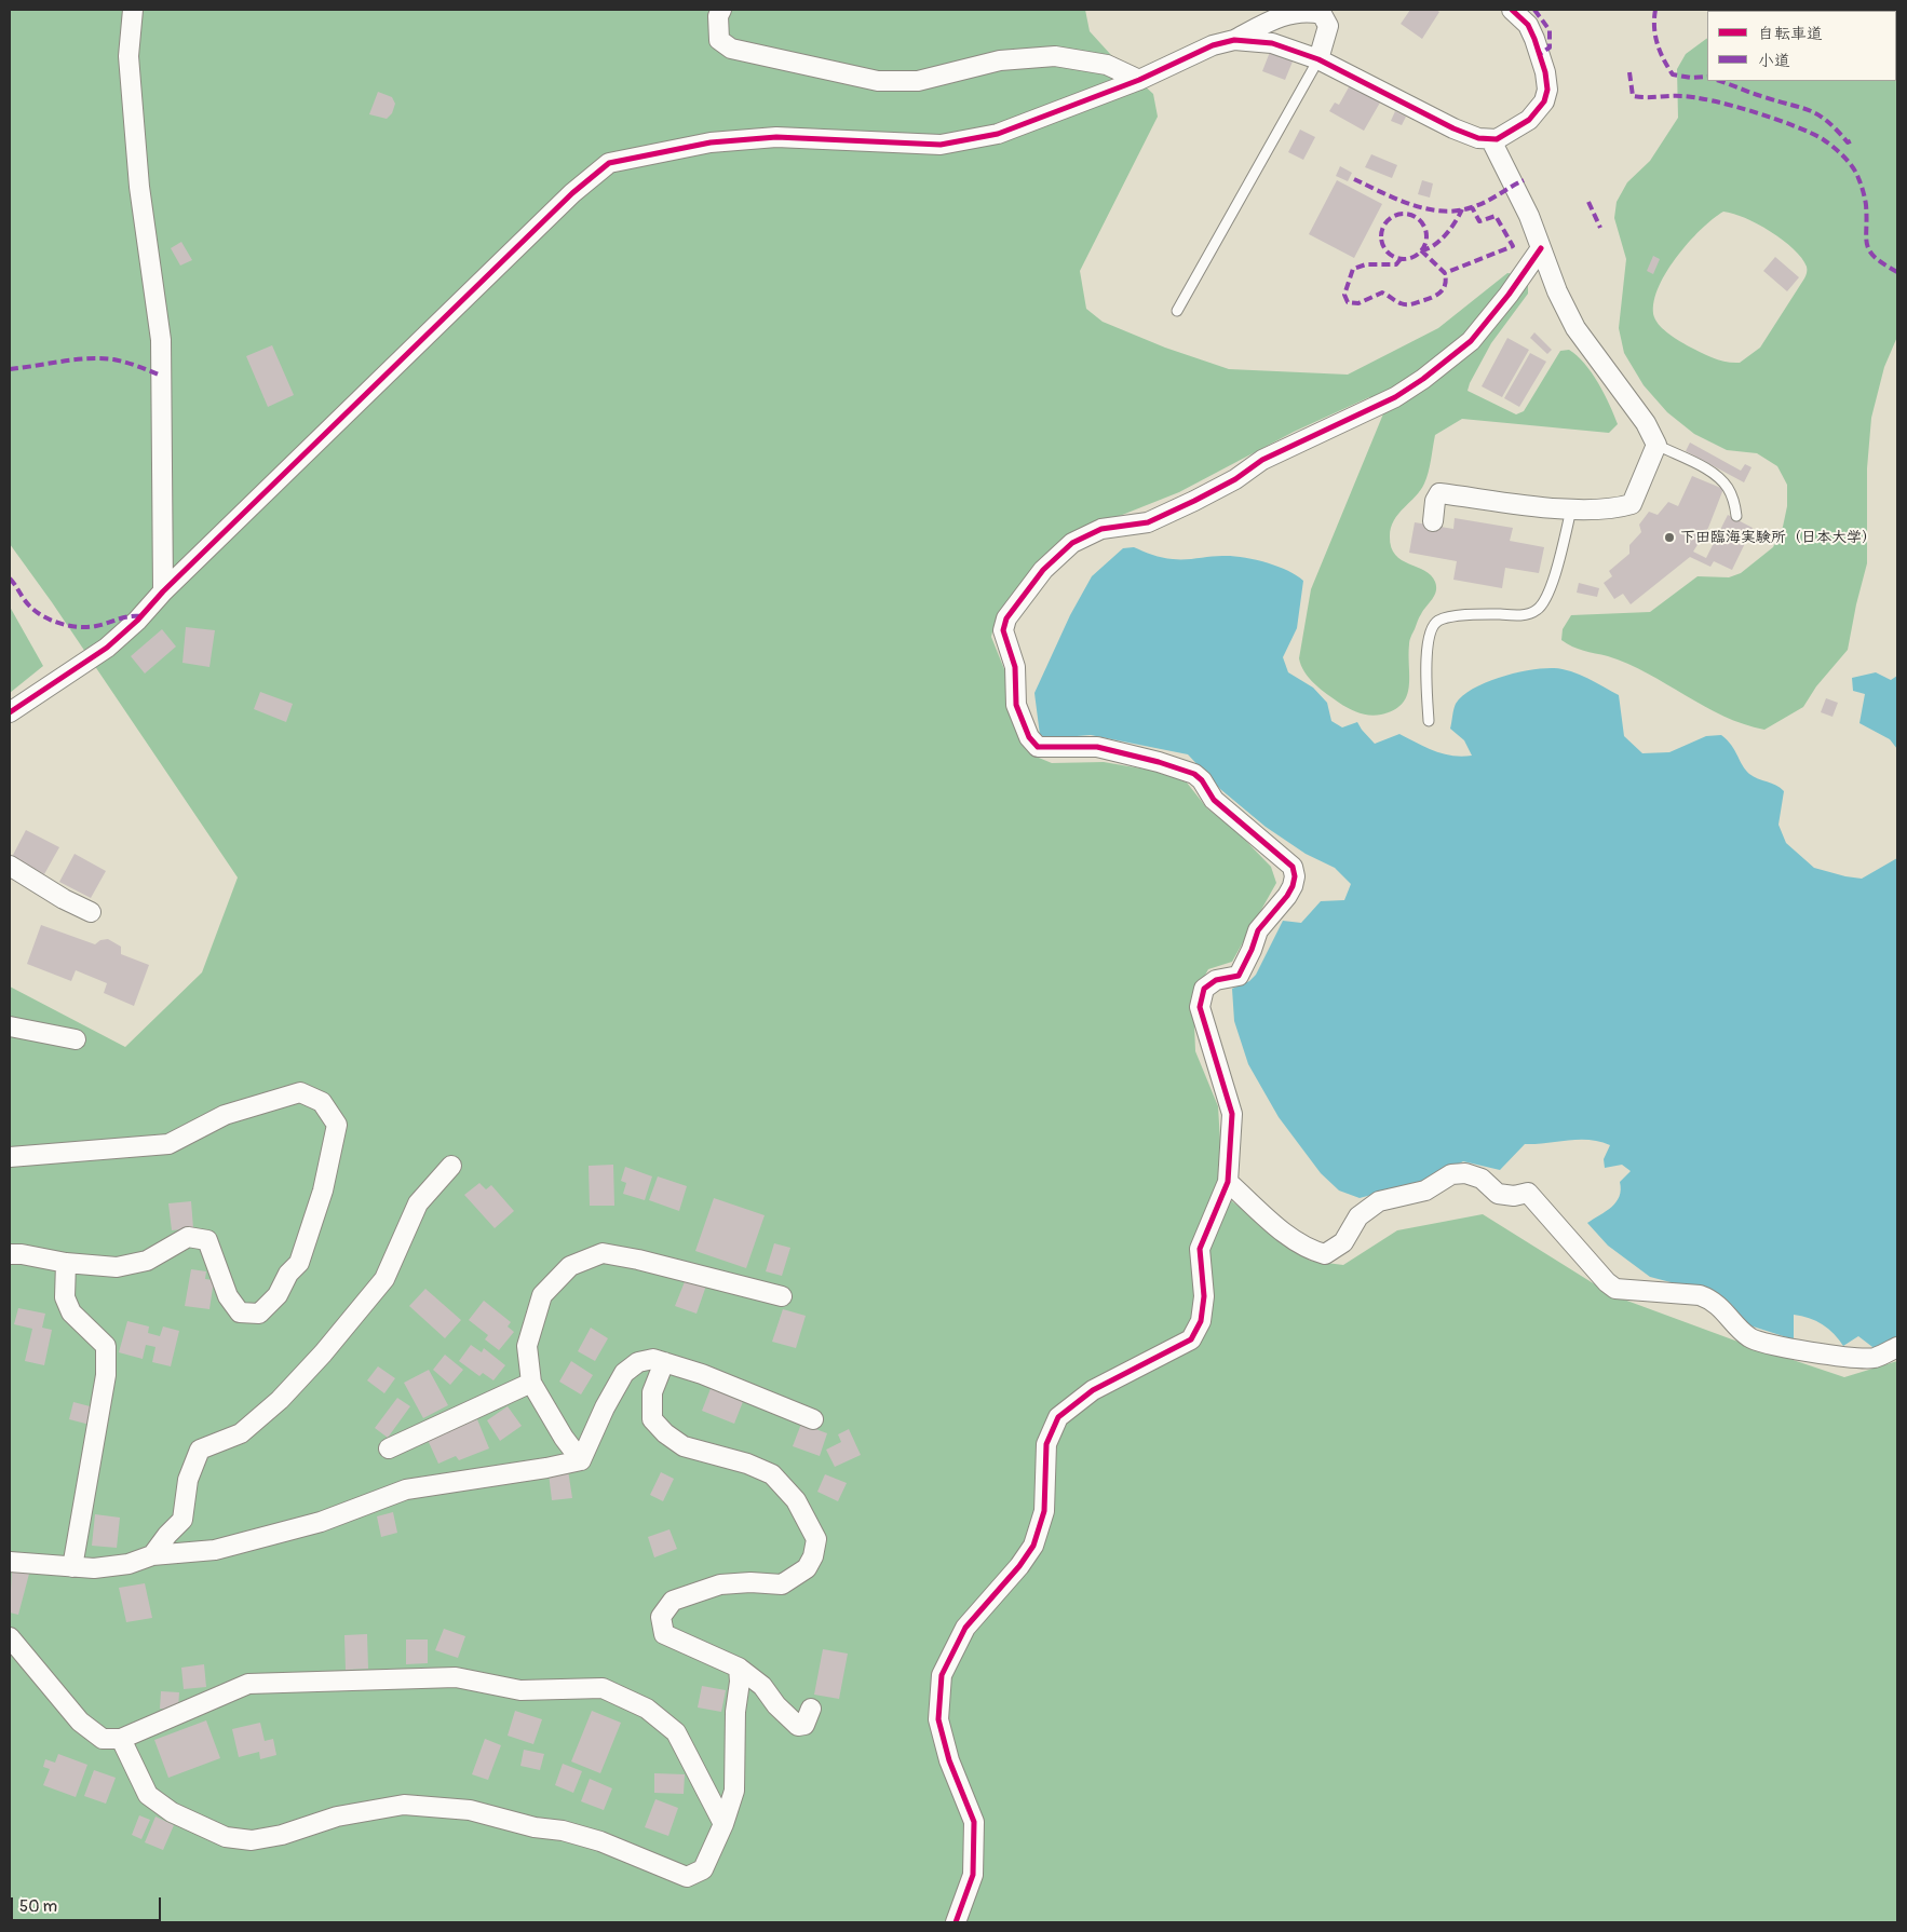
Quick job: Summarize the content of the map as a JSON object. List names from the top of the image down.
{
  "places": ["下田臨海実験所（日本大学）"],
  "legend": ["自転車道", "小道"],
  "scale_bar": "50 m"
}
